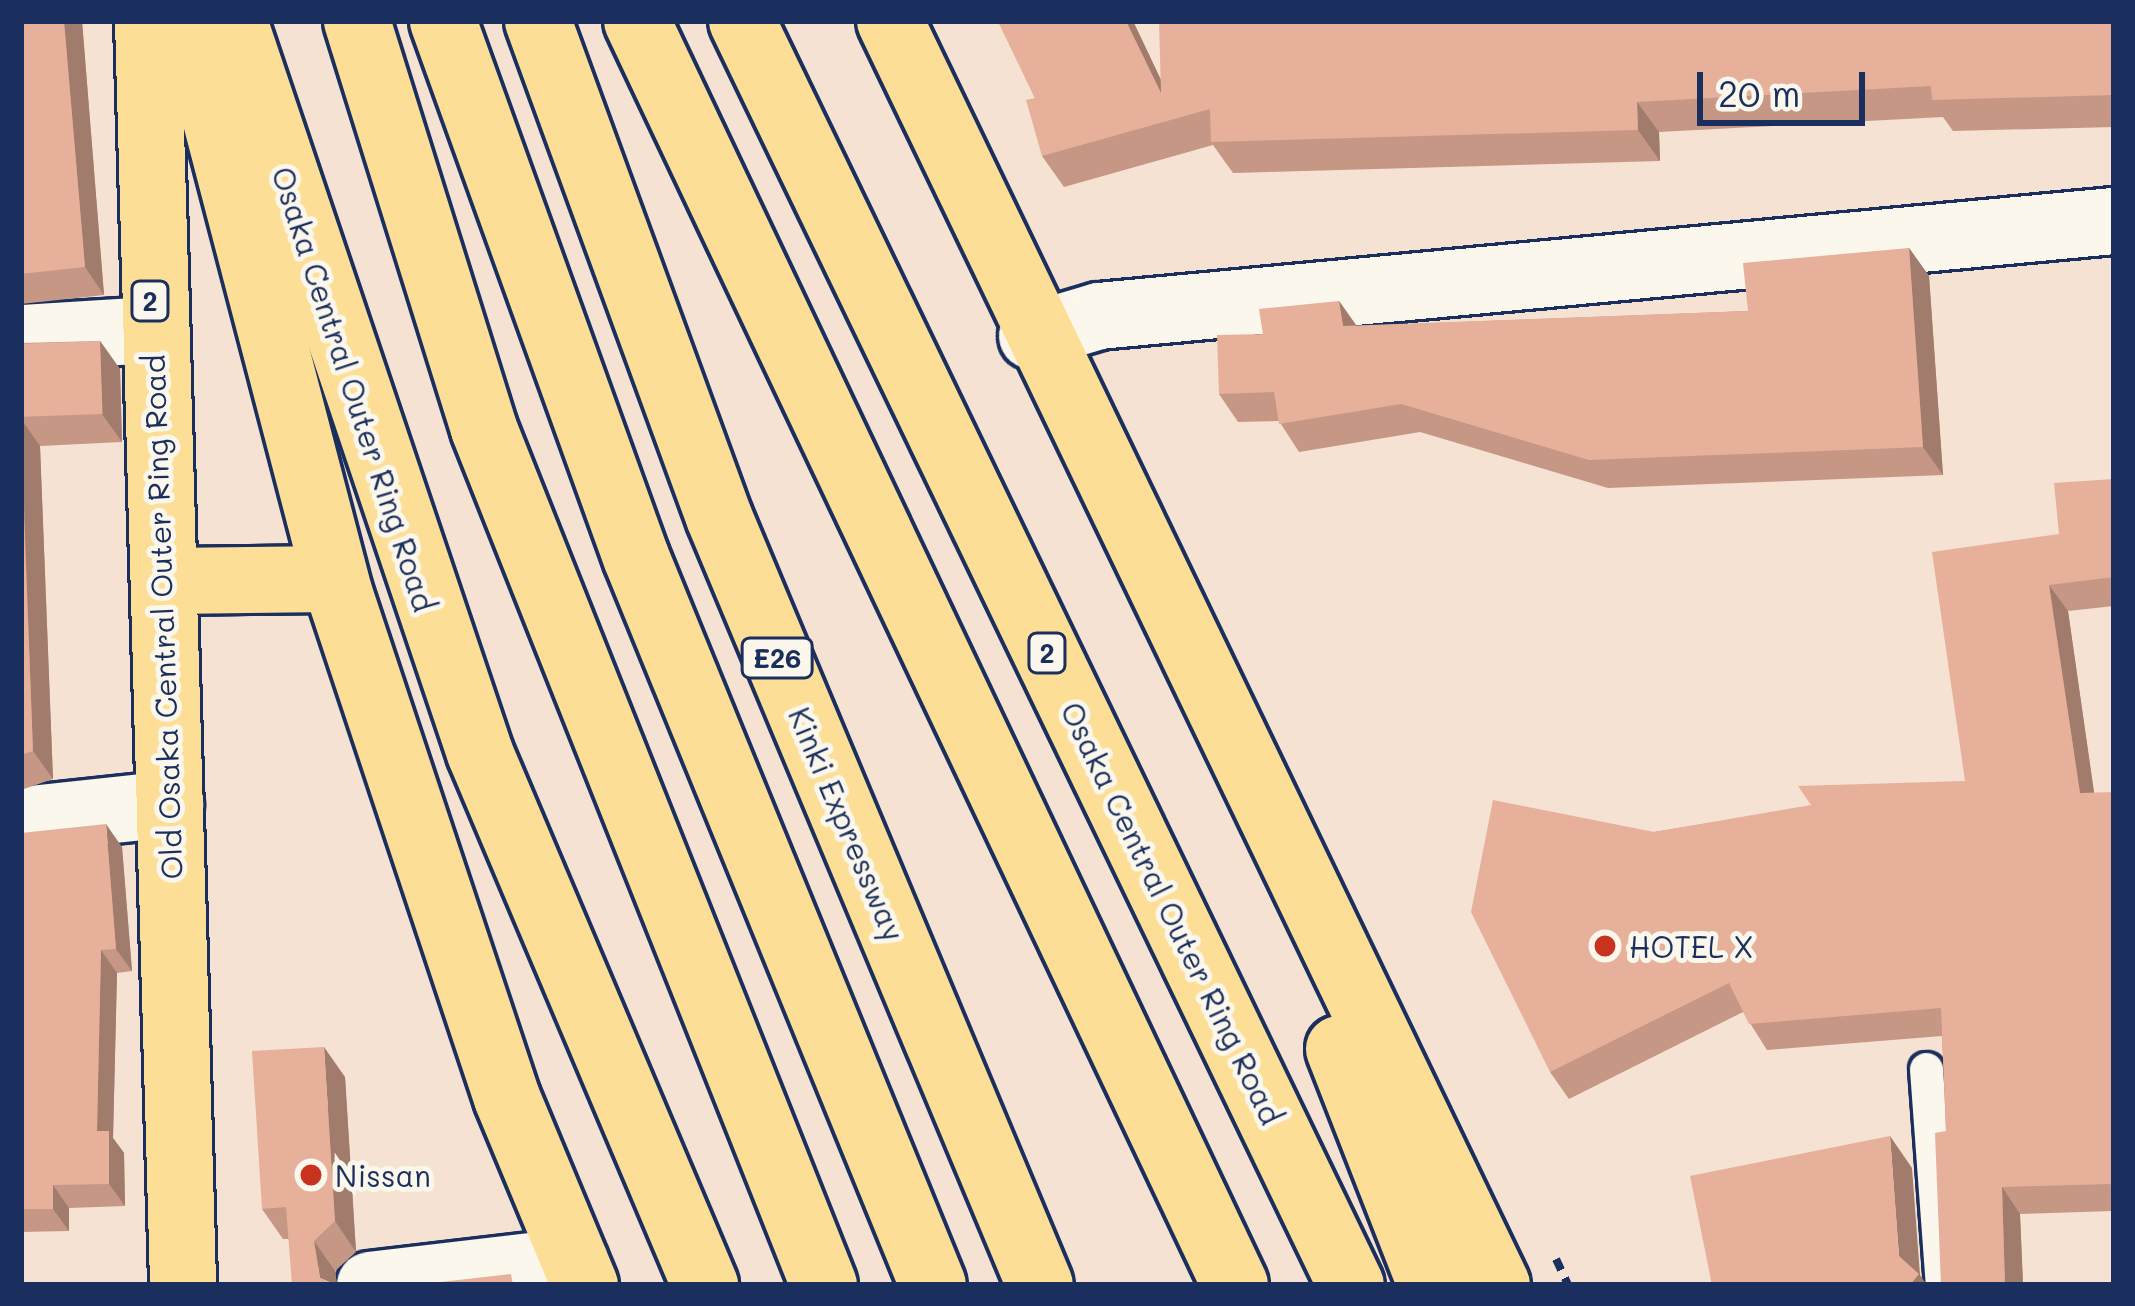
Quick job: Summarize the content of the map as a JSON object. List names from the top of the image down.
{
  "streets": {
    "main road": [
      "2",
      "Osaka Central Outer Ring Road",
      "Old Osaka Central Outer Ring Road",
      "E26",
      "Kinki Expressway"
    ]
  },
  "places": ["HOTEL X", "Nissan"],
  "scale_bar": "20 m"
}
